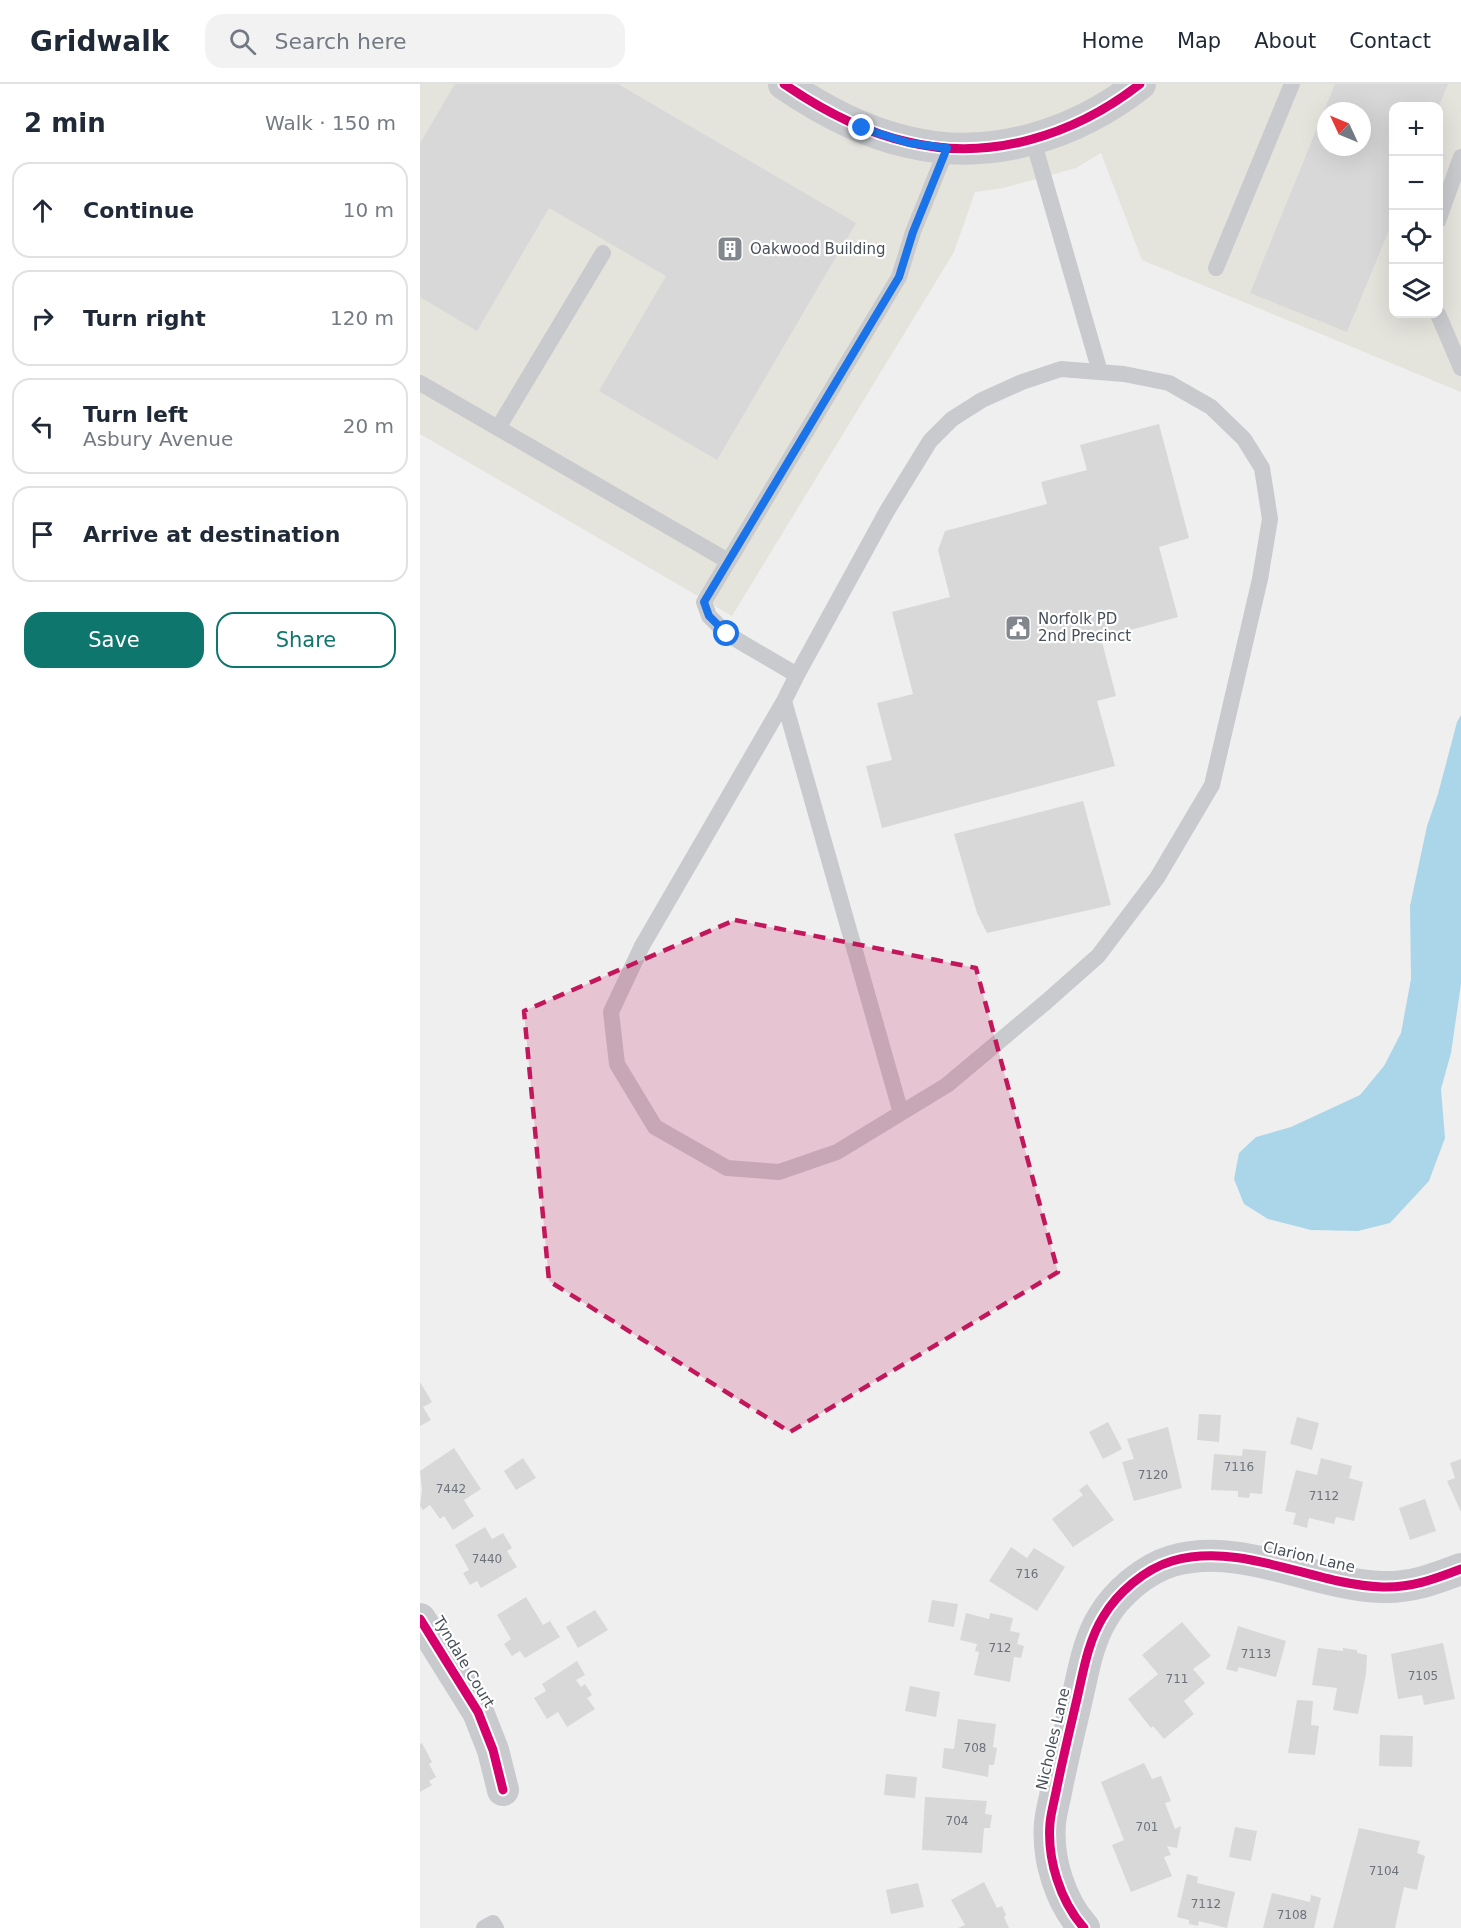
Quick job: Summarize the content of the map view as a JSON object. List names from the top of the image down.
{
  "streets": {
    "street": ["Clarion Lane", "Tyndale Court", "Nicholes Lane"]
  },
  "crossings": [
    ["Clarion Lane", "Nicholes Lane"]
  ],
  "places": {
    "building": ["Oakwood Building"],
    "public building": ["Norfolk PD 2nd Precinct"]
  },
  "house_numbers": [
    "7116",
    "7120",
    "7442",
    "7112",
    "7440",
    "716",
    "712",
    "7113",
    "7105",
    "711",
    "708",
    "704",
    "701",
    "7104",
    "7112",
    "7108"
  ],
  "north": "top left",
  "page": {
    "header": "Gridwalk",
    "search": "Search here",
    "nav": [
      "Home",
      "Map",
      "About",
      "Contact"
    ],
    "heading": ["2 min", "Walk · 150 m"],
    "map_buttons": ["+", "−"],
    "list": [
      ["Continue", "10 m"],
      ["Turn right", "120 m"],
      ["Turn left", "Asbury Avenue", "20 m"],
      "Arrive at destination"
    ],
    "buttons": ["Save", "Share"]
  }
}
